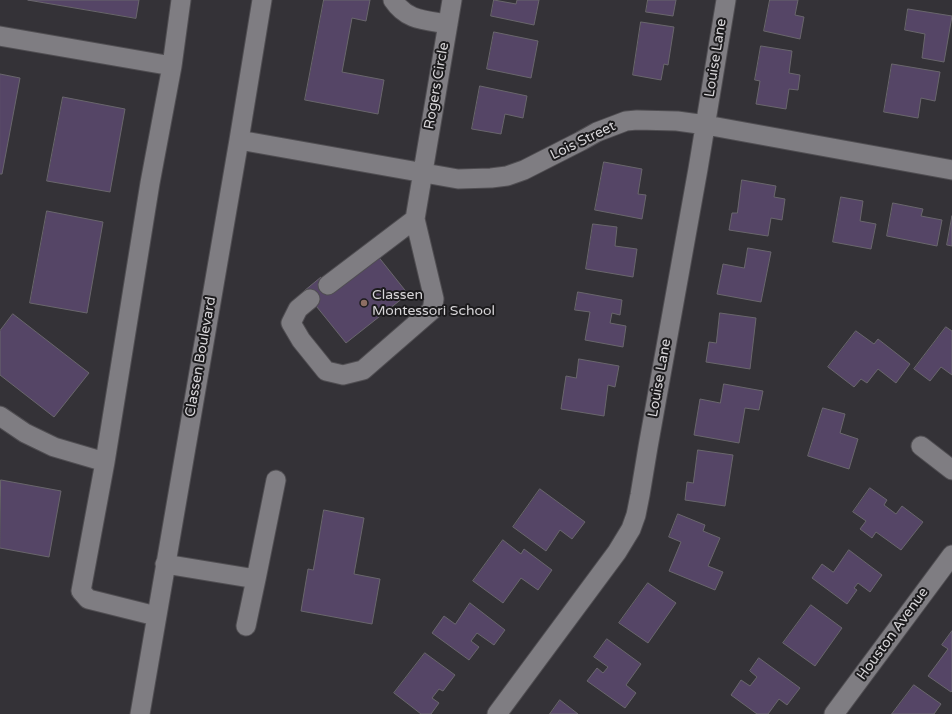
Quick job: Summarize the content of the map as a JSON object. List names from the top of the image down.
{
  "streets": {
    "street": [
      "Louise Lane",
      "Rogers Circle",
      "Lois Street",
      "Classen Boulevard",
      "Houston Avenue"
    ]
  },
  "crossings": [
    ["Louise Lane", "Lois Street"],
    ["Rogers Circle", "Lois Street"],
    ["Lois Street", "Classen Boulevard"]
  ],
  "places": ["Classen Montessori School"]
}
